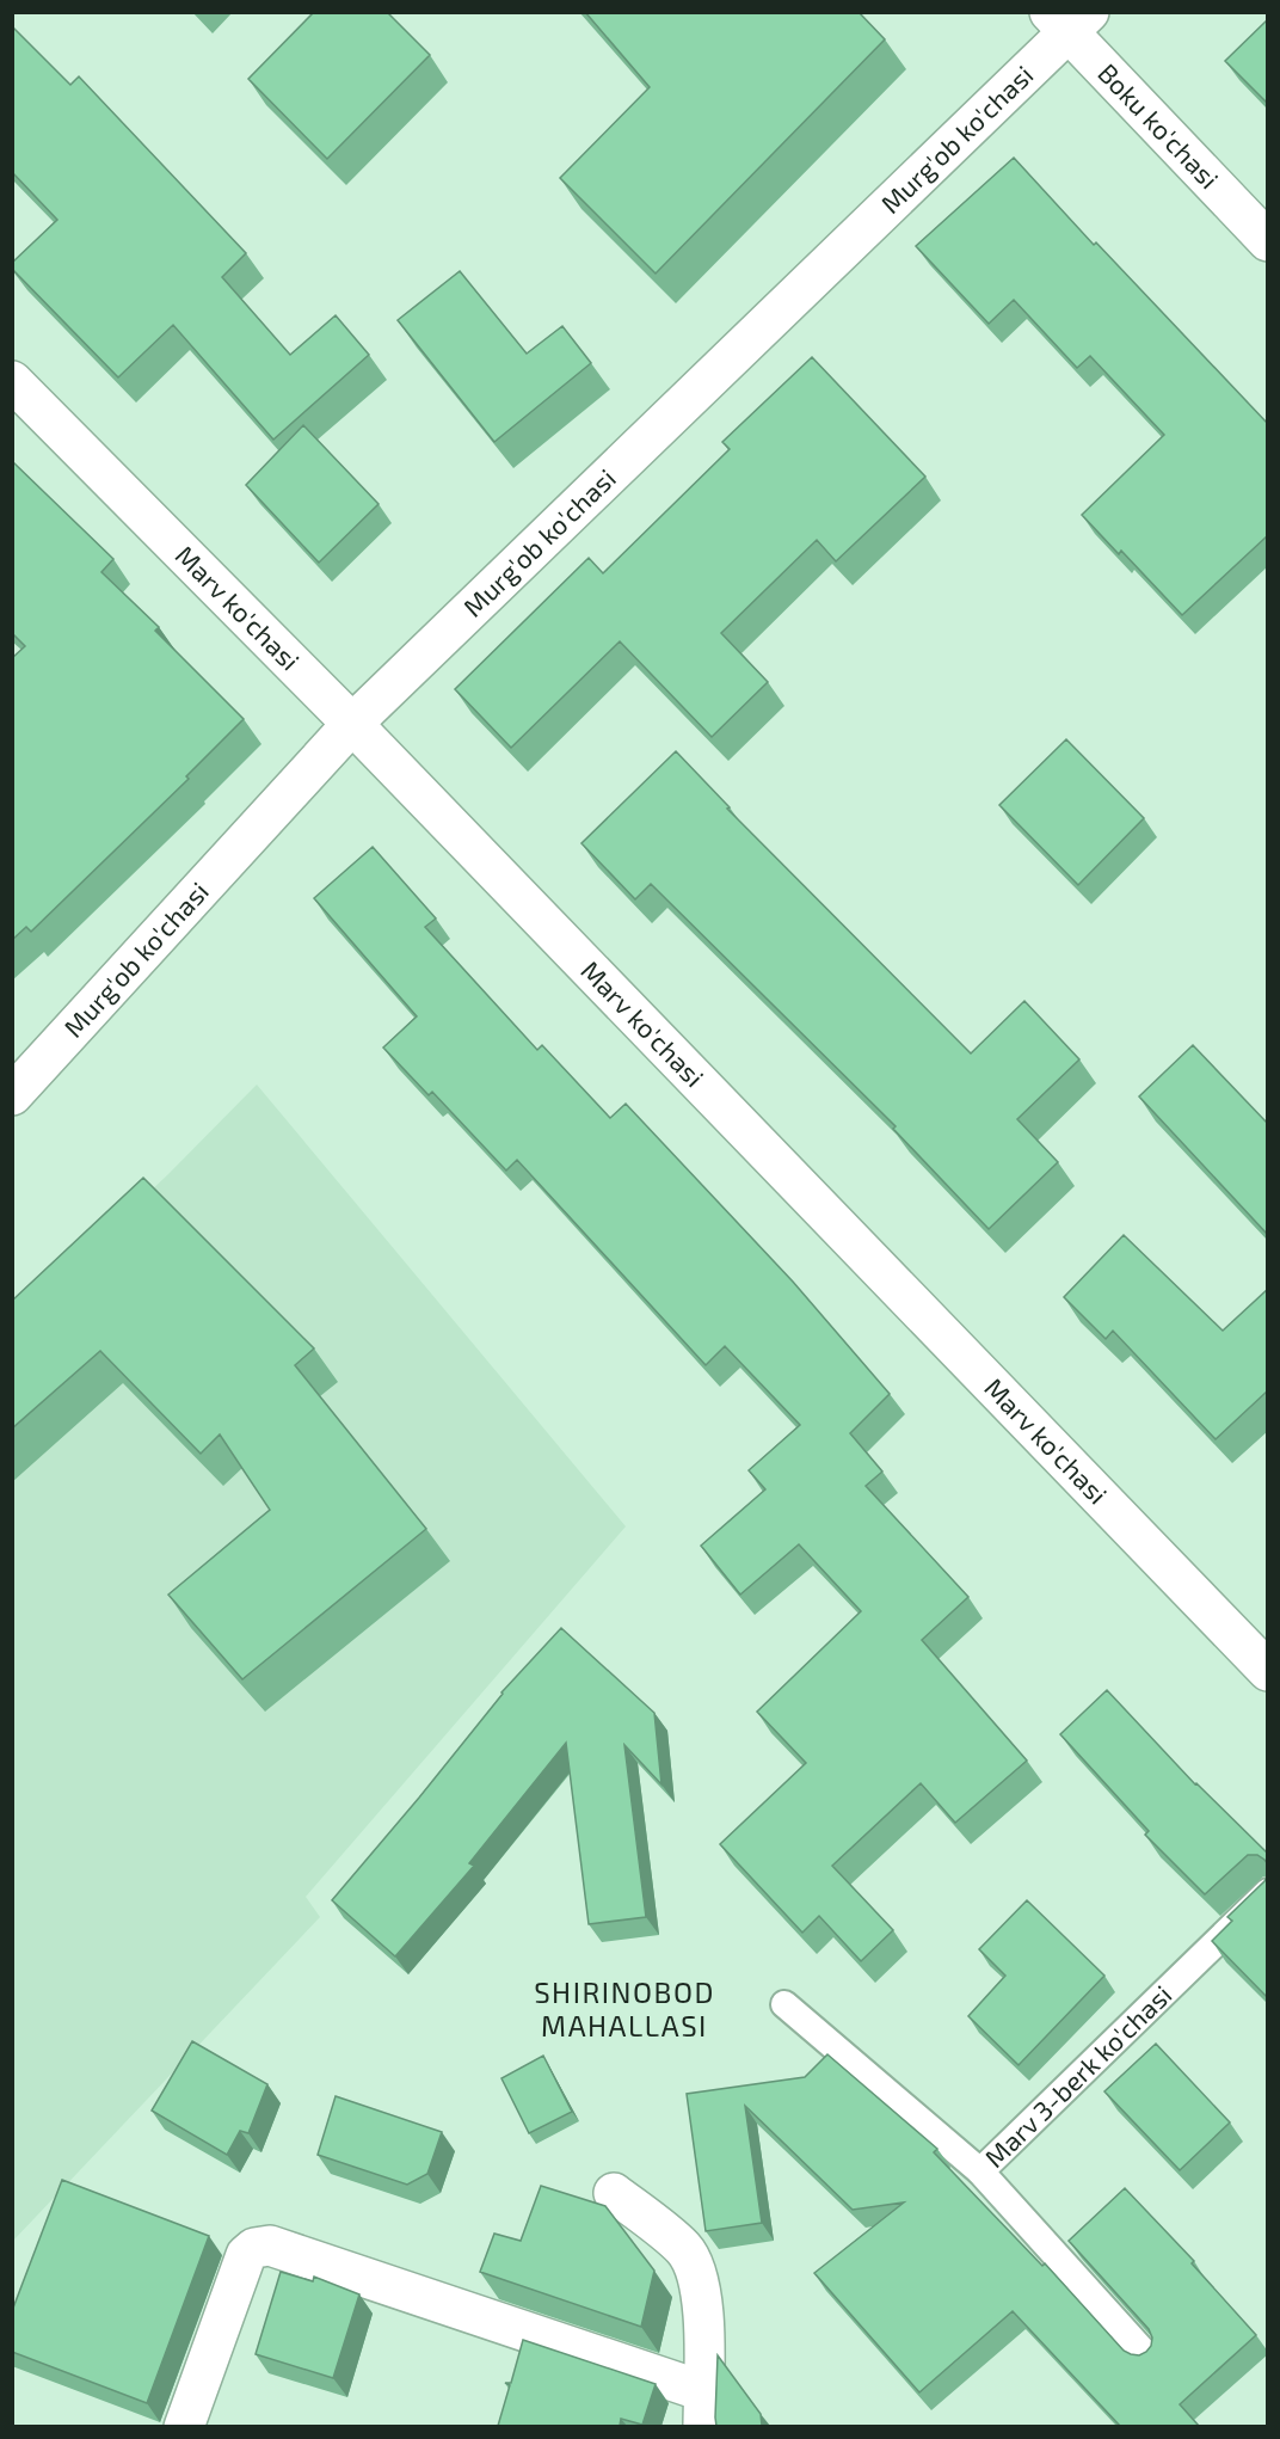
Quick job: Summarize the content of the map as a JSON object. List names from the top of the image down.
{
  "streets": {
    "street": ["Boku ko'chasi", "Murg'ob ko'chasi", "Marv ko'chasi"],
    "lane": ["Marv 3-berk ko'chasi"]
  },
  "crossings": [
    ["Boku ko'chasi", "Murg'ob ko'chasi"],
    ["Murg'ob ko'chasi", "Marv ko'chasi"]
  ],
  "districts": ["SHIRINOBOD MAHALLASI"]
}
